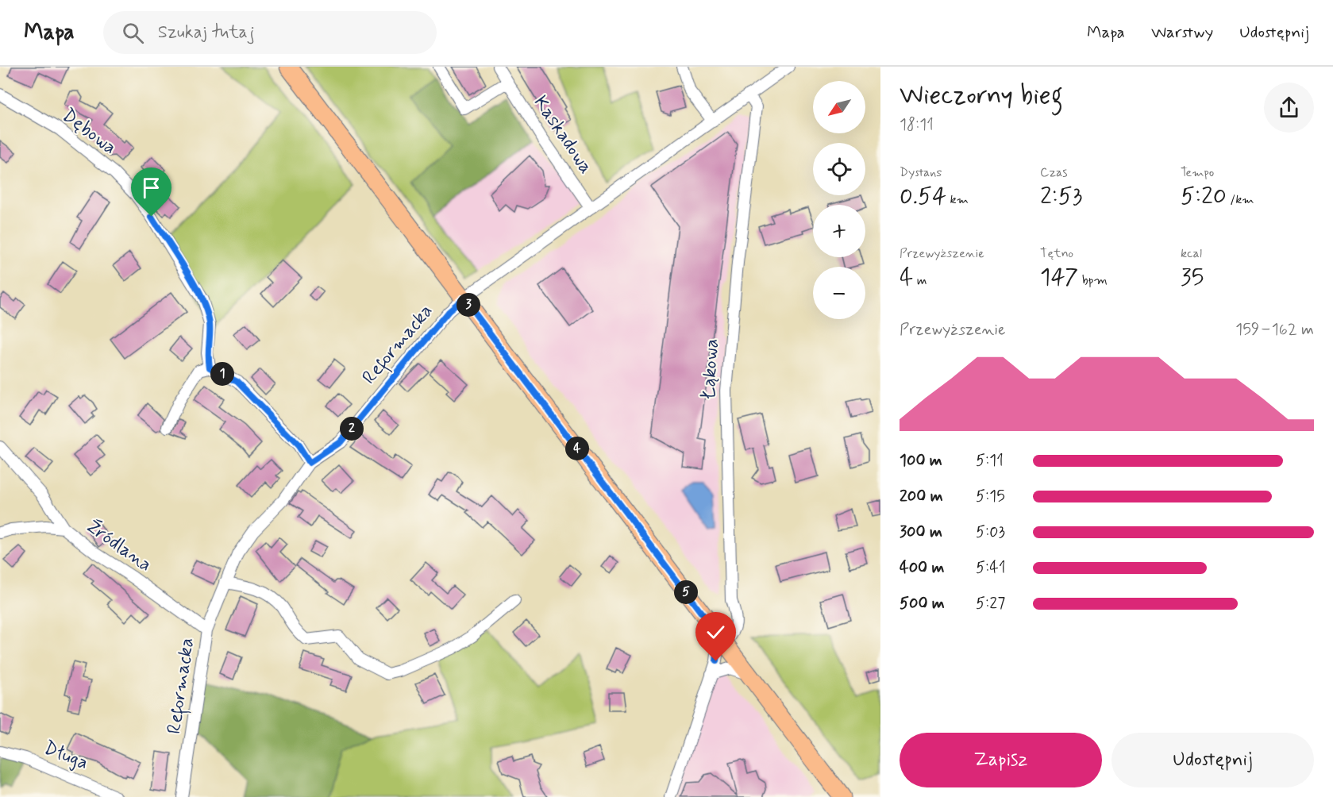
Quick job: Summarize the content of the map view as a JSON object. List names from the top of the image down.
{
  "streets": {
    "street": [
      "Dębowa",
      "Kaskadowa",
      "Reformacka",
      "Łąkowa",
      "Źródlana",
      "Długa"
    ]
  },
  "crossings": [
    ["Kaskadowa", "Reformacka"],
    ["Reformacka", "Łąkowa"],
    ["Reformacka", "Źródlana"]
  ],
  "north": "bottom left",
  "page": {
    "header": "Mapa",
    "search": "Szukaj tutaj",
    "nav": ["Mapa", "Warstwy", "Udostępnij"],
    "heading": ["Wieczorny bieg", "18:11"],
    "map_buttons": ["+", "−"],
    "stats": [
      ["Dystans", "0.54 km"],
      ["Czas", "2:53"],
      ["Tempo", "5:20 /km"],
      ["Przewyższenie", "4 m"],
      ["Tętno", "147 bpm"],
      ["kcal", "35"]
    ],
    "pins": [
      "3",
      "1",
      "2",
      "4",
      "5"
    ],
    "chart": ["Przewyższenie", "159–162 m"],
    "list": [
      {
        "name": "100 m",
        "note": "5:11"
      },
      {
        "name": "200 m",
        "note": "5:15"
      },
      {
        "name": "300 m",
        "note": "5:03"
      },
      {
        "name": "400 m",
        "note": "5:41"
      },
      {
        "name": "500 m",
        "note": "5:27"
      }
    ],
    "buttons": ["Zapisz", "Udostępnij"]
  }
}
